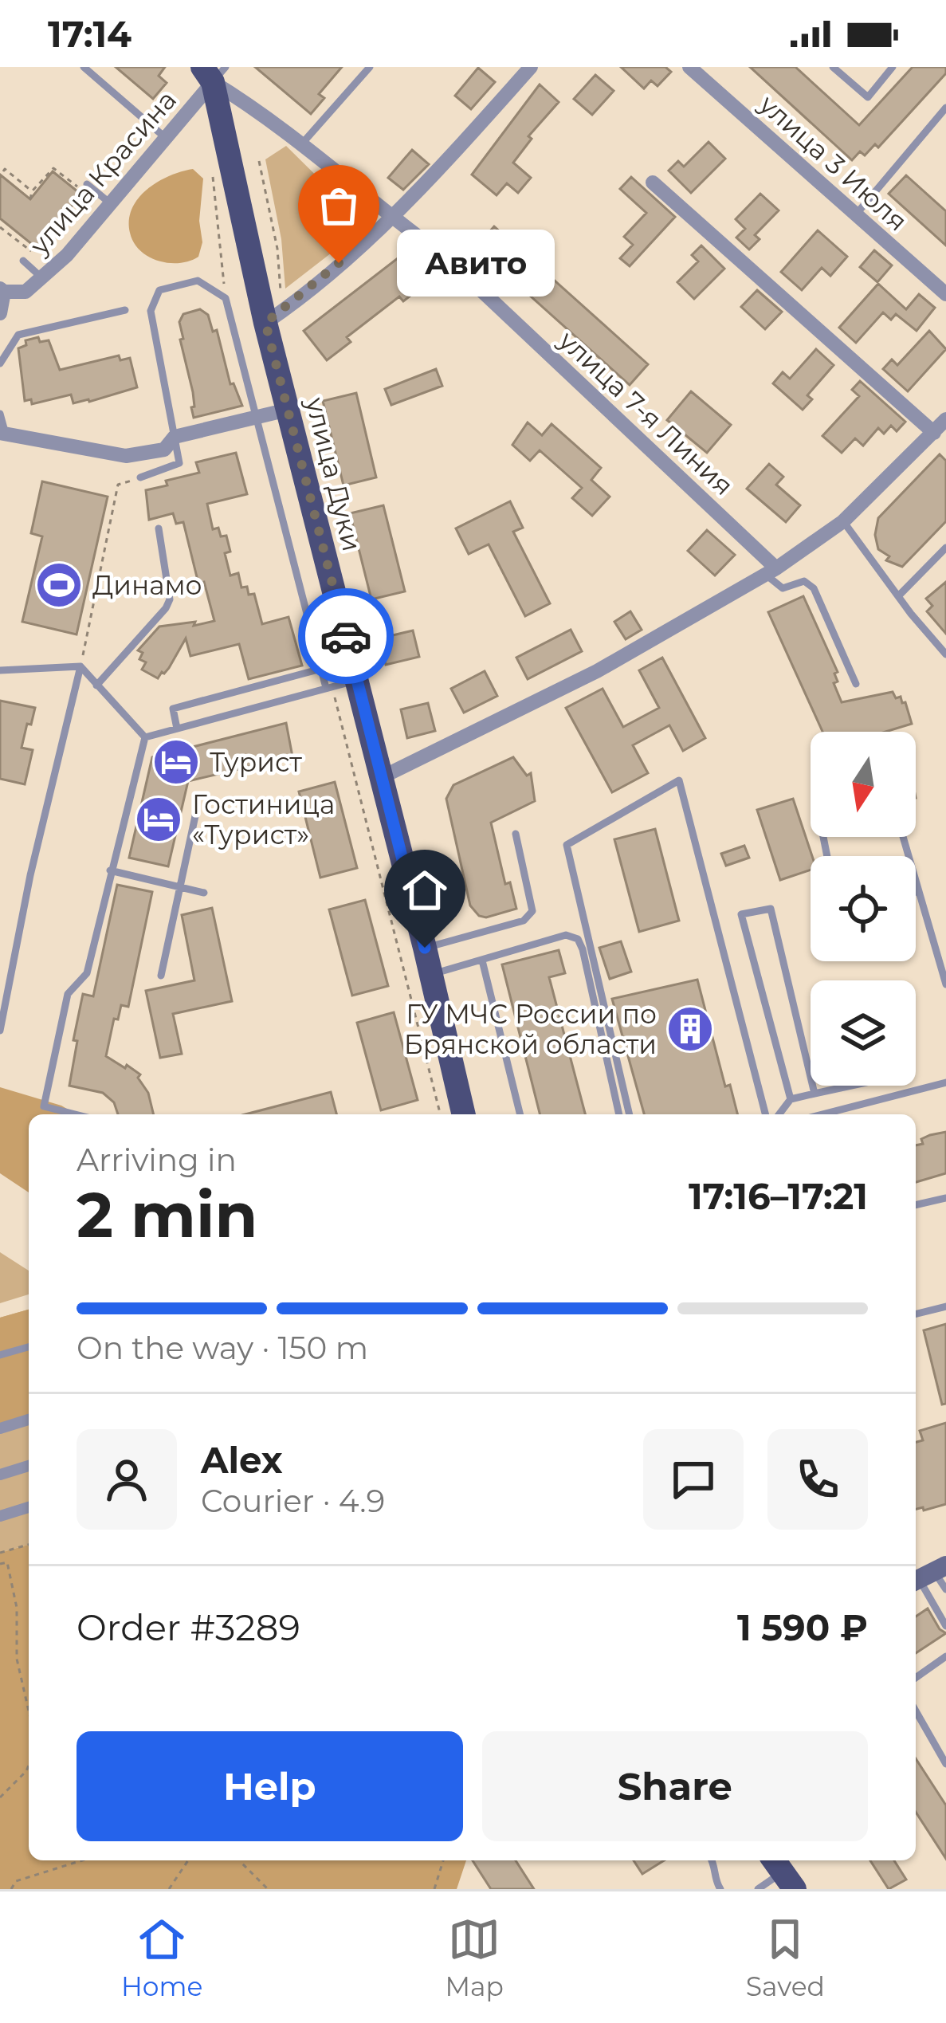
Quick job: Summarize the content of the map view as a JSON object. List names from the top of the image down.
{
  "streets": {
    "main road": ["улица Дуки"],
    "street": ["улица 3 Июля", "улица Красина", "улица 7-я Линия"]
  },
  "crossings": [
    ["улица Красина", "улица 7-я Линия"],
    ["улица Красина", "улица Дуки"],
    ["улица 7-я Линия", "улица Дуки"]
  ],
  "places": {
    "other": ["Авито"],
    "sports": ["Динамо"],
    "hotel": ["Турист", "Гостиница «Турист»"],
    "building": ["ГУ МЧС России по Брянской области"]
  },
  "north": "bottom",
  "page": {
    "status": "17:14",
    "bubble": "Авито",
    "heading": ["2 min", "Arriving in", "17:16–17:21"],
    "panel": [
      "Alex",
      "Courier · 4.9",
      "Order #3289",
      "1 590 ₽"
    ],
    "bar": "On the way · 150 m",
    "buttons": ["Help", "Share"],
    "tabs": ["Home", "Map", "Saved"]
  }
}
